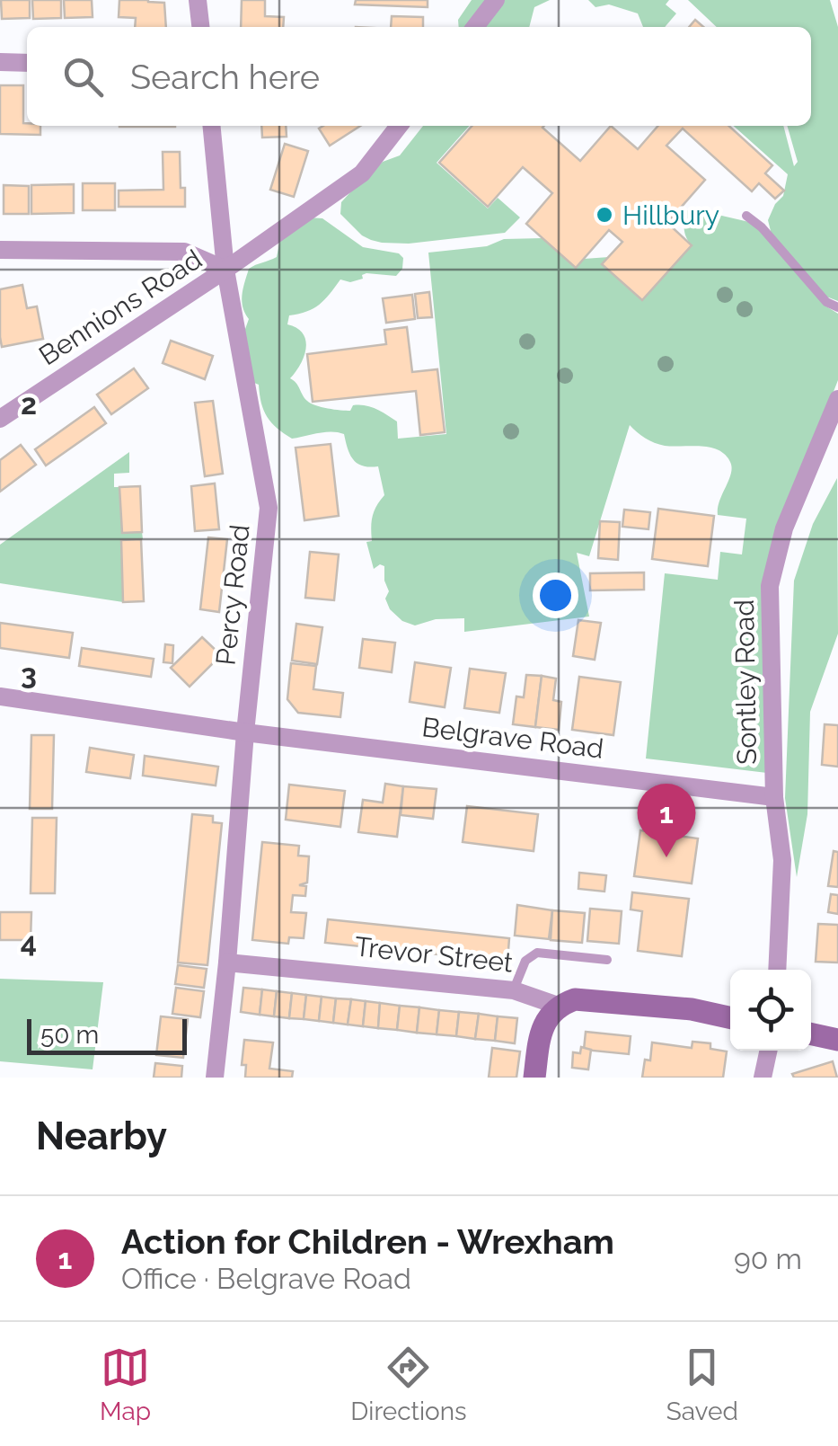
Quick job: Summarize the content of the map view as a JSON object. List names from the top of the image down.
{
  "streets": {
    "main road": ["Trevor Street"],
    "street": [
      "Bennions Road",
      "Percy Road",
      "Sontley Road",
      "Belgrave Road"
    ]
  },
  "crossings": [
    ["Bennions Road", "Percy Road"],
    ["Percy Road", "Belgrave Road"],
    ["Percy Road", "Trevor Street"],
    ["Sontley Road", "Belgrave Road"]
  ],
  "places": ["Hillbury"],
  "scale_bar": "50 m",
  "page": {
    "search": "Search here",
    "pins": "1",
    "scale": "50 m",
    "heading": "Nearby",
    "list": [
      {
        "mark": "1",
        "name": "Action for Children - Wrexham",
        "note": "Office · Belgrave Road",
        "value": "90 m"
      }
    ],
    "nav": ["Map", "Directions", "Saved"]
  },
  "grid": {
    "rows": ["2", "3", "4"]
  }
}
